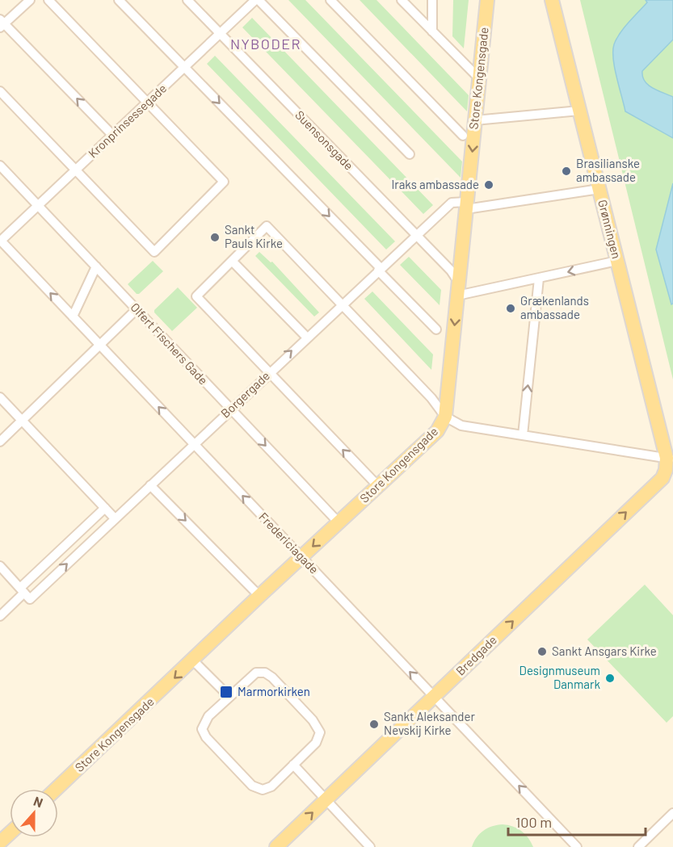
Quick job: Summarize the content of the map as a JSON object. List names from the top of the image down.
{
  "streets": {
    "main road": ["Store Kongensgade", "Grønningen", "Bredgade"],
    "street": [
      "Kronprinsessegade",
      "Suensonsgade",
      "Olfert Fischers Gade",
      "Borgergade",
      "Fredericiagade"
    ]
  },
  "crossings": [
    ["Store Kongensgade", "Suensonsgade"],
    ["Store Kongensgade", "Olfert Fischers Gade"],
    ["Store Kongensgade", "Borgergade"],
    ["Store Kongensgade", "Fredericiagade"],
    ["Kronprinsessegade", "Suensonsgade"],
    ["Kronprinsessegade", "Olfert Fischers Gade"],
    ["Kronprinsessegade", "Fredericiagade"],
    ["Suensonsgade", "Borgergade"],
    ["Grønningen", "Borgergade"],
    ["Grønningen", "Bredgade"],
    ["Olfert Fischers Gade", "Borgergade"],
    ["Borgergade", "Fredericiagade"],
    ["Fredericiagade", "Bredgade"]
  ],
  "one_way": ["Store Kongensgade", "Fredericiagade", "Bredgade"],
  "districts": ["NYBODER"],
  "places": {
    "other": [
      "Brasilianske ambassade",
      "Iraks ambassade",
      "Sankt Pauls Kirke",
      "Grækenlands ambassade",
      "Sankt Ansgars Kirke",
      "Designmuseum Danmark",
      "Sankt Aleksander Nevskij Kirke"
    ],
    "transit": ["Marmorkirken"]
  },
  "scale_bar": "100 m",
  "north": "top"
}
